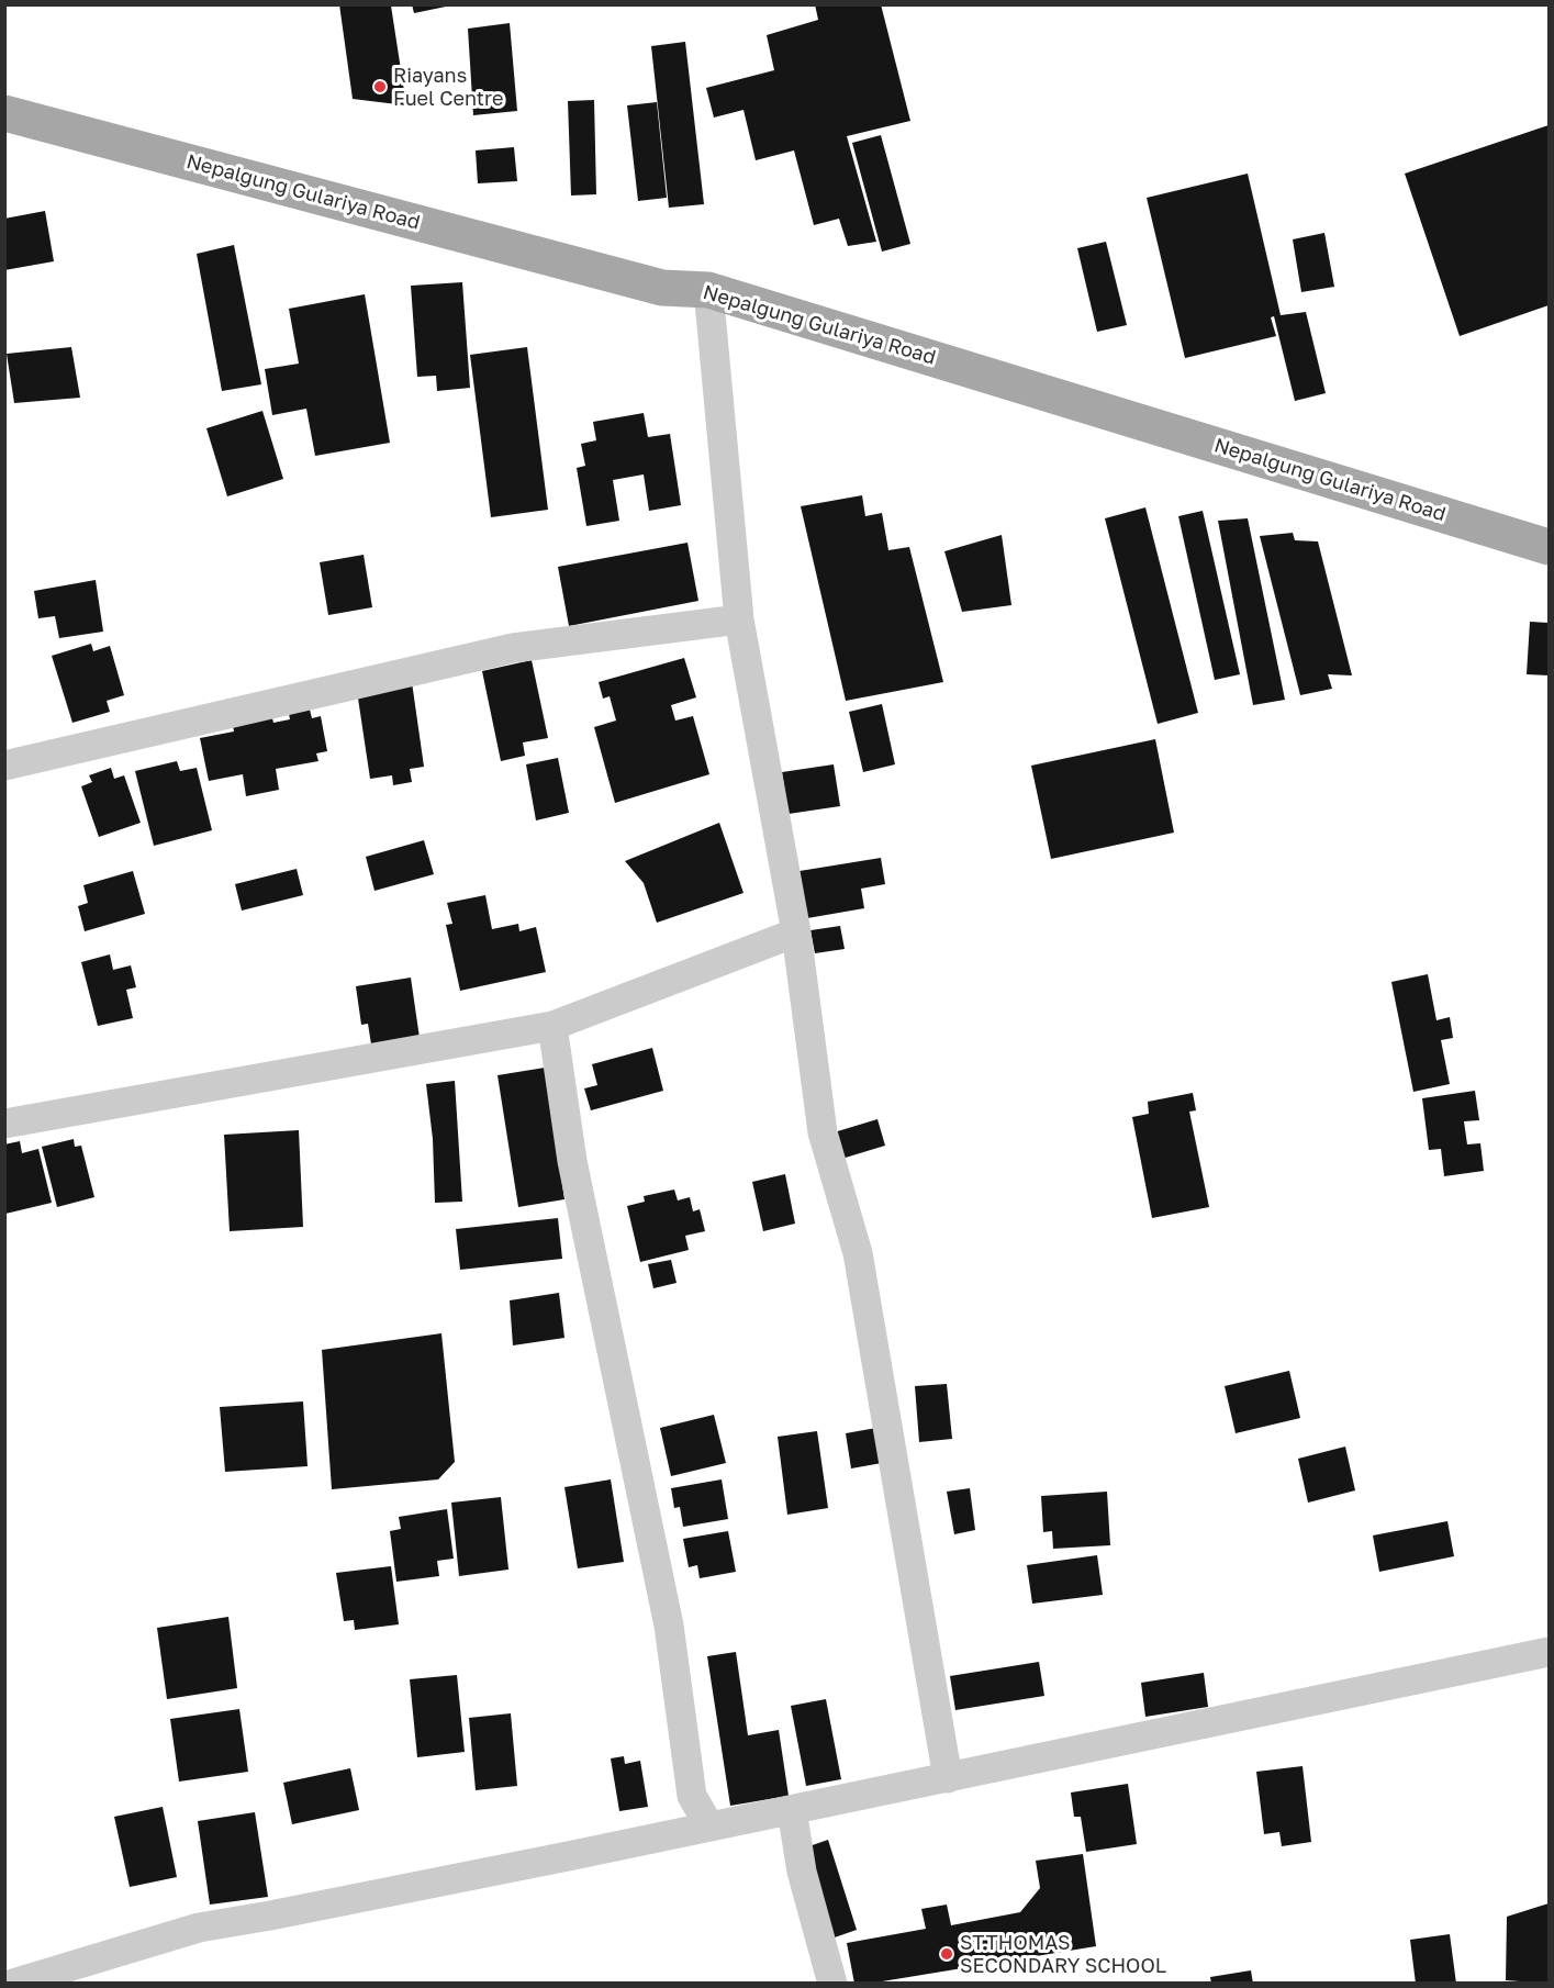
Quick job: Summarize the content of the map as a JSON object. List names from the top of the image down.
{
  "streets": {
    "main road": ["Nepalgung Gulariya Road"]
  },
  "places": ["Riayans Fuel Centre", "ST.THOMAS SECONDARY SCHOOL"]
}
